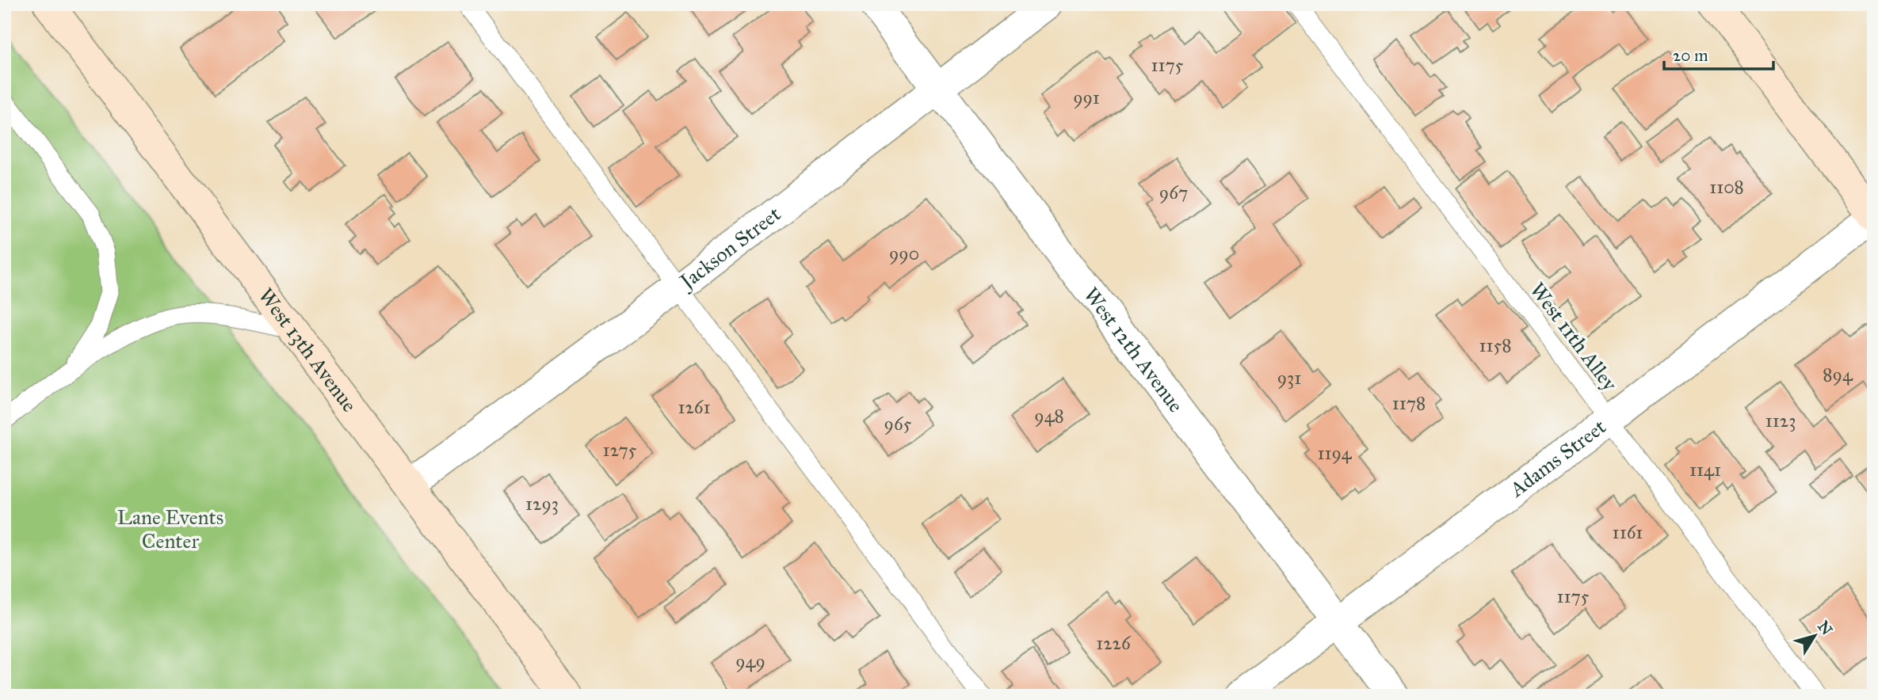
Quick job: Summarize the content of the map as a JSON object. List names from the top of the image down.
{
  "streets": {
    "main road": ["West 13th Avenue"],
    "street": ["Jackson Street", "West 12th Avenue", "Adams Street"],
    "lane": ["West 11th Alley"]
  },
  "crossings": [
    ["Jackson Street", "West 12th Avenue"],
    ["Jackson Street", "West 13th Avenue"],
    ["West 11th Alley", "Adams Street"],
    ["West 12th Avenue", "Adams Street"]
  ],
  "parks": ["Lane Events Center"],
  "house_numbers": [
    "1175",
    "991",
    "1108",
    "967",
    "990",
    "1158",
    "894",
    "931",
    "1178",
    "1261",
    "948",
    "1123",
    "965",
    "1275",
    "1194",
    "1141",
    "1293",
    "1161",
    "1175",
    "1226",
    "949"
  ],
  "scale_bar": "20 m",
  "north": "top right"
}
